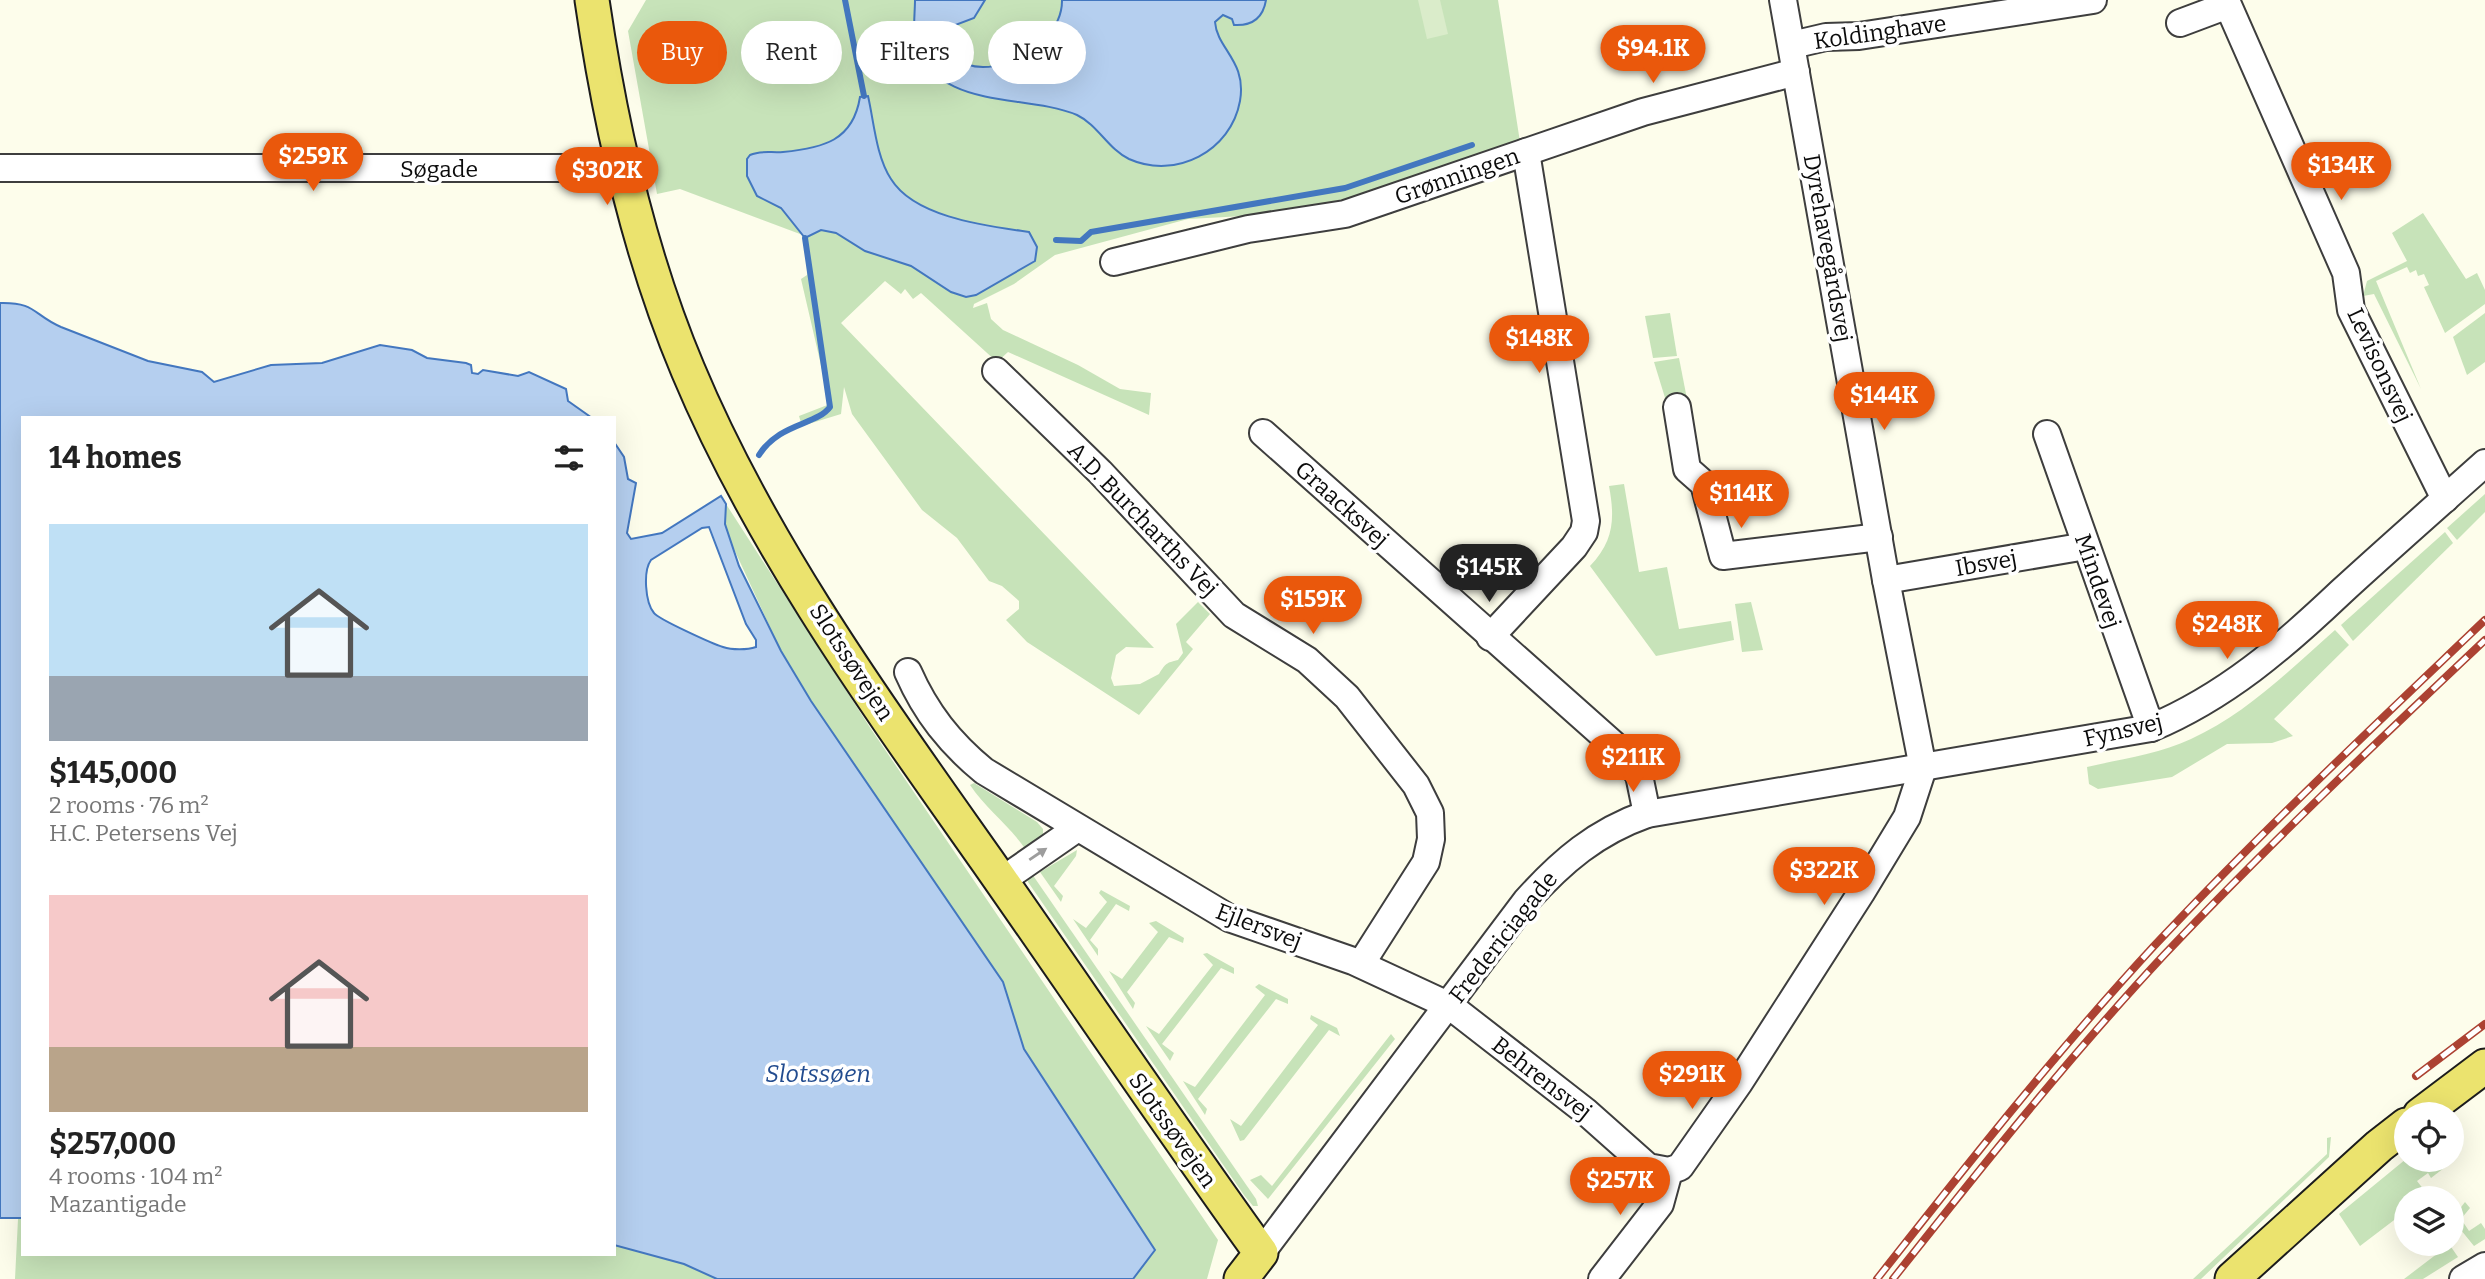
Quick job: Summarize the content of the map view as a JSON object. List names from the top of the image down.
{
  "streets": {
    "main road": ["Slotssøvejen"],
    "street": [
      "Koldinghave",
      "Søgade",
      "Grønningen",
      "Dyrehavegårdsvej",
      "Levisonsvej",
      "Graacksvej",
      "A.D. Burcharths Vej",
      "Ibsvej",
      "Mindevej",
      "Fynsvej",
      "Ejlersvej",
      "Fredericiagade",
      "Behrensvej"
    ]
  },
  "crossings": [
    ["Koldinghave", "Dyrehavegårdsvej"],
    ["Søgade", "Slotssøvejen"],
    ["Grønningen", "Dyrehavegårdsvej"],
    ["Dyrehavegårdsvej", "Ibsvej"],
    ["Dyrehavegårdsvej", "Fynsvej"],
    ["Dyrehavegårdsvej", "Fredericiagade"],
    ["Levisonsvej", "Fynsvej"],
    ["Graacksvej", "Fredericiagade"],
    ["A.D. Burcharths Vej", "Ejlersvej"],
    ["Ibsvej", "Mindevej"],
    ["Mindevej", "Fynsvej"],
    ["Slotssøvejen", "Fredericiagade"],
    ["Fynsvej", "Fredericiagade"],
    ["Ejlersvej", "Fredericiagade"],
    ["Ejlersvej", "Behrensvej"],
    ["Fredericiagade", "Behrensvej"]
  ],
  "water": ["Slotssøen"],
  "page": {
    "chip": [
      "Buy",
      "Rent",
      "Filters",
      "New"
    ],
    "price": [
      "$94.1K",
      "$259K",
      "$134K",
      "$302K",
      "$148K",
      "$144K",
      "$114K",
      "$145K",
      "$159K",
      "$248K",
      "$211K",
      "$322K",
      "$291K",
      "$257K"
    ],
    "heading": "14 homes",
    "list": [
      {
        "name": "$145,000",
        "note": "2 rooms · 76 m² · H.C. Petersens Vej"
      },
      {
        "name": "$257,000",
        "note": "4 rooms · 104 m² · Mazantigade"
      }
    ]
  }
}
